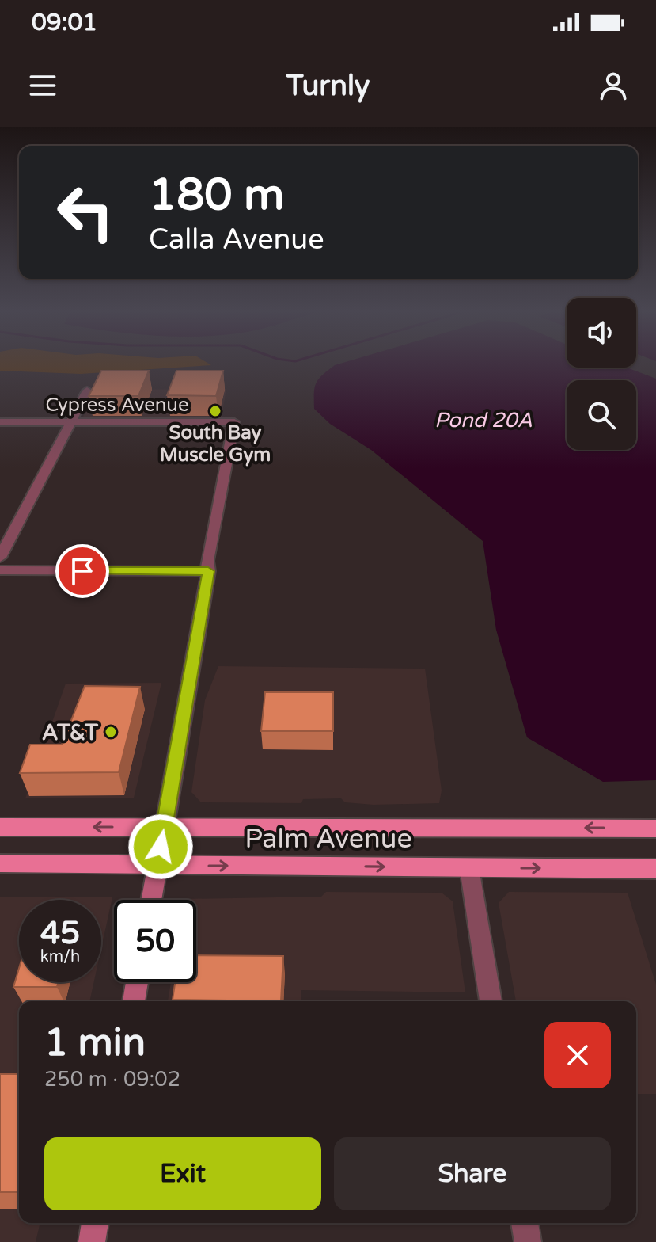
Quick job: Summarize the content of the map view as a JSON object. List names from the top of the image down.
{
  "streets": {
    "highway": ["Palm Avenue"],
    "street": ["Cypress Avenue"]
  },
  "water": ["Pond 20A"],
  "places": ["South Bay Muscle Gym", "AT&T"],
  "page": {
    "status": "09:01",
    "header": "Turnly",
    "turn": ["180 m", "Calla Avenue"],
    "speed": "45 km/h",
    "limit": "50",
    "heading": ["1 min", "250 m · 09:02"],
    "buttons": ["Exit", "Share"]
  }
}
